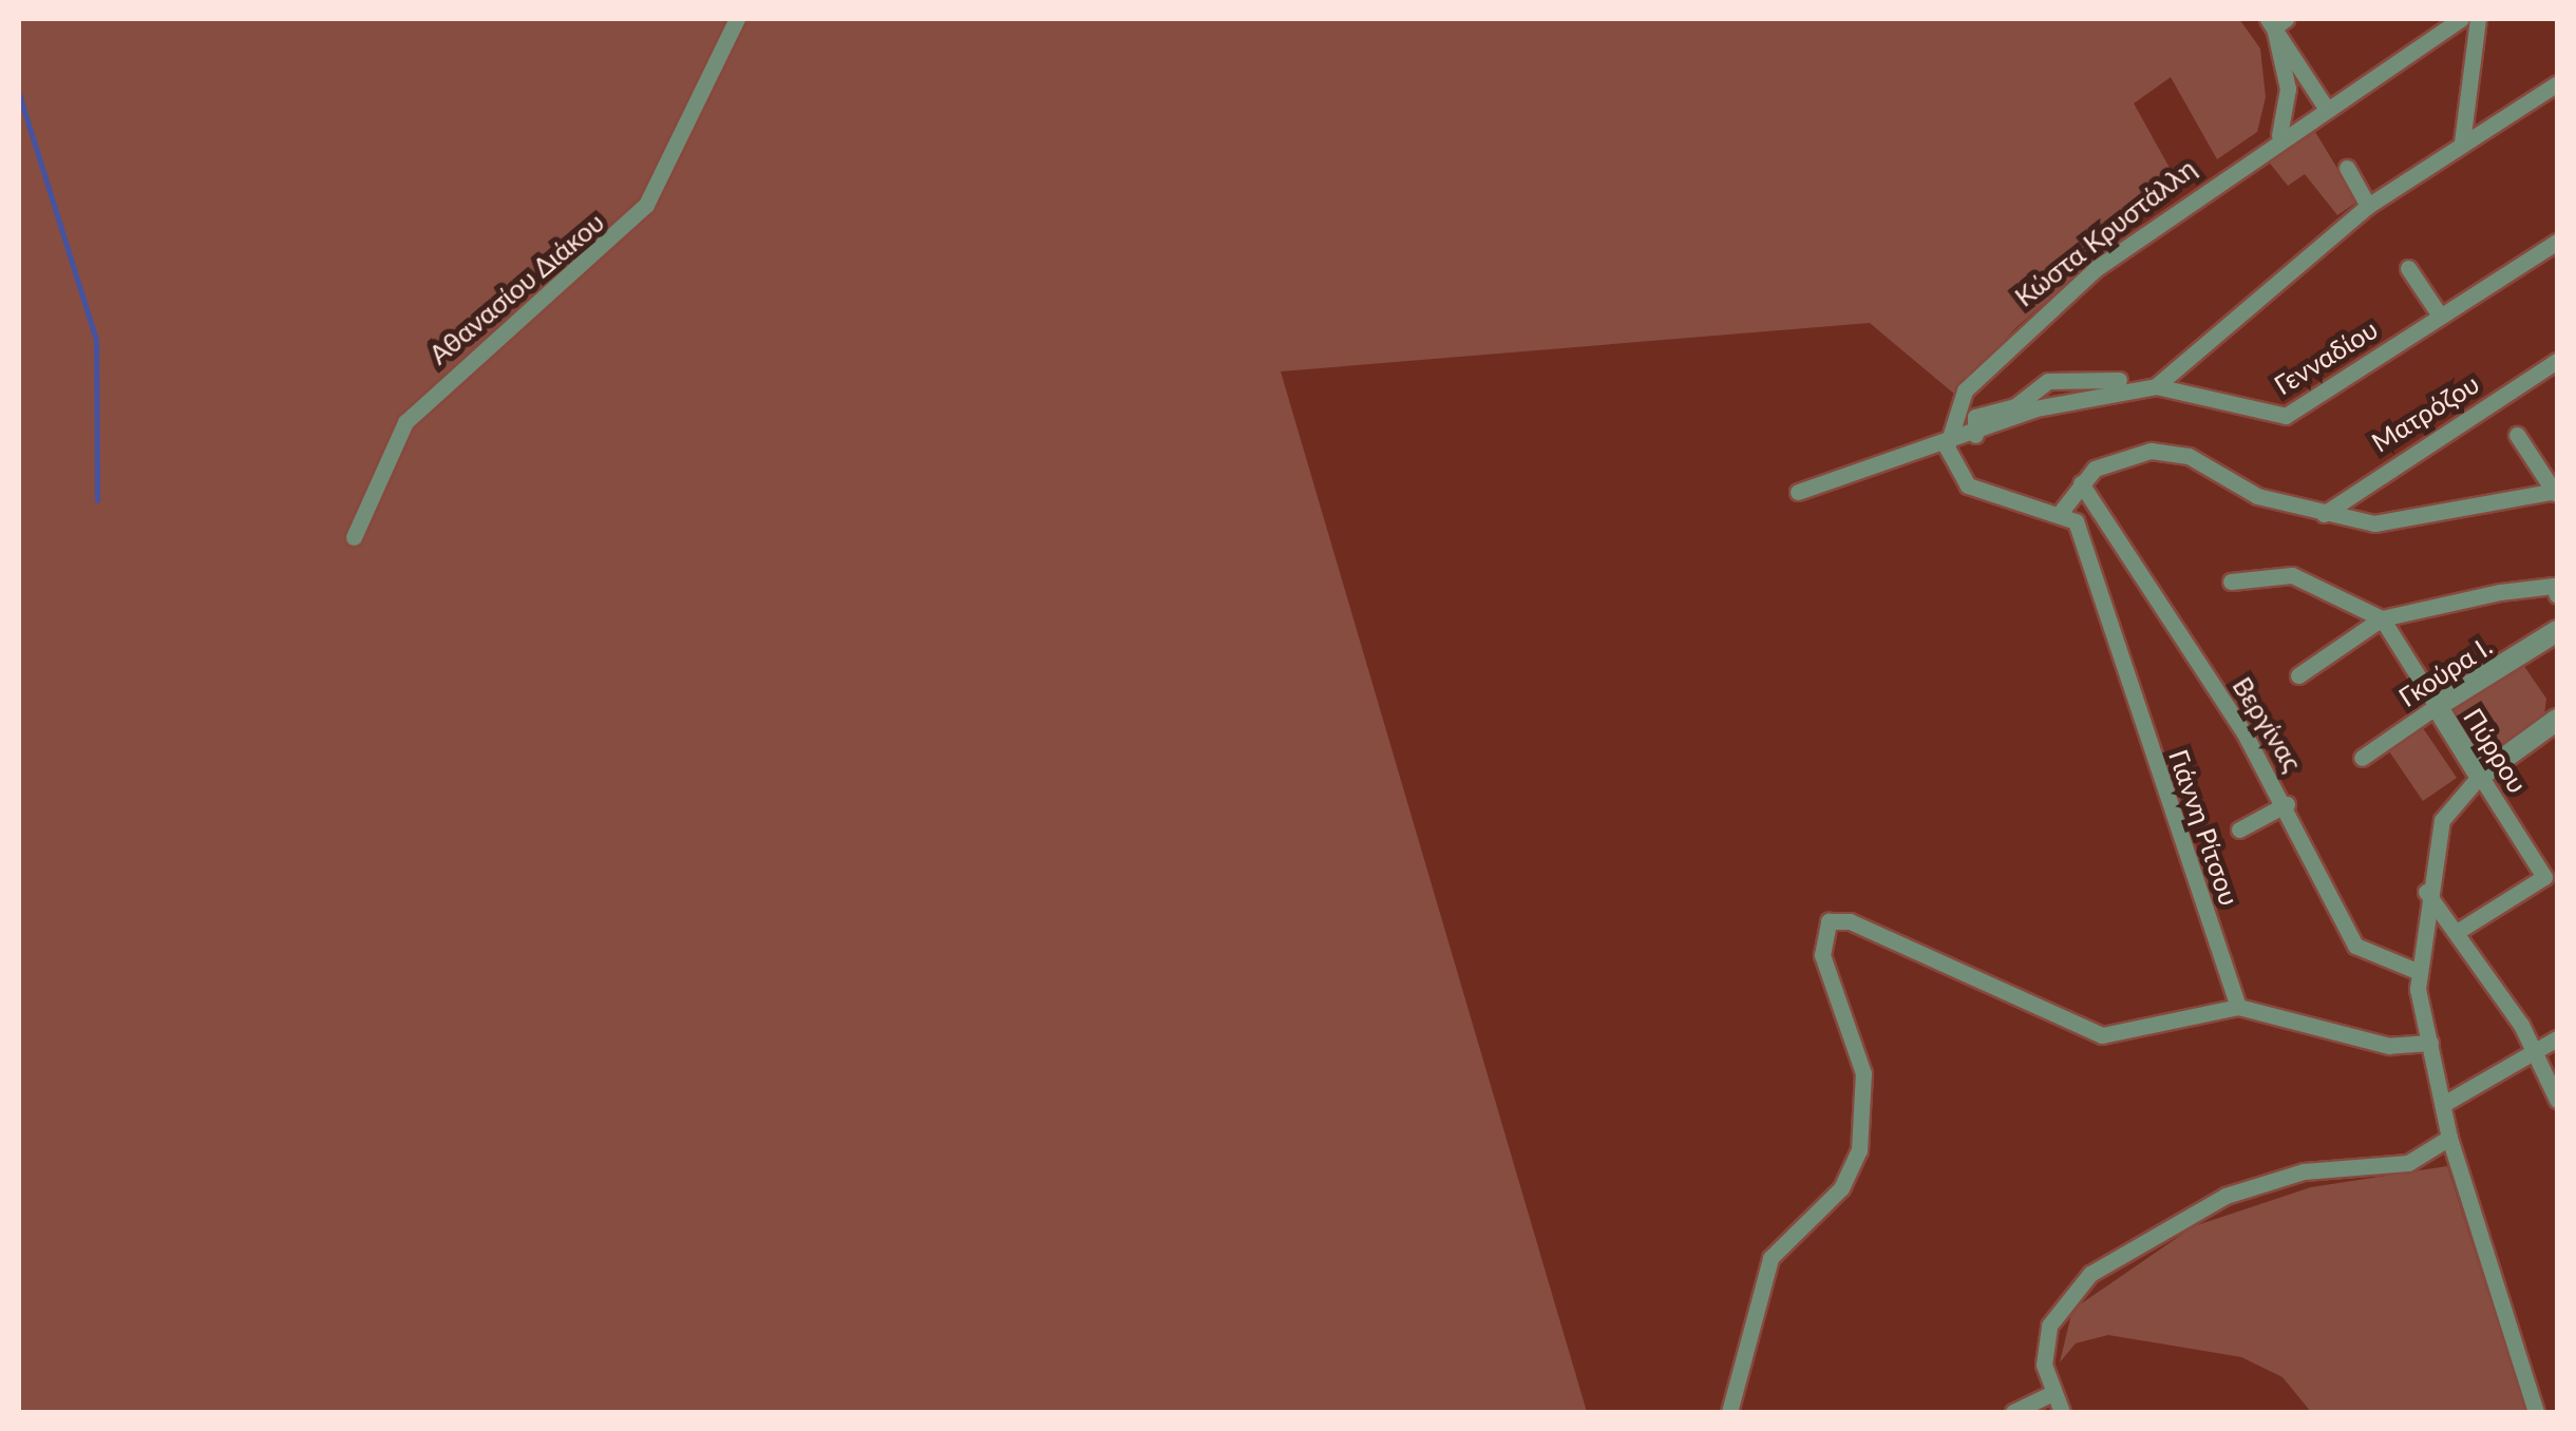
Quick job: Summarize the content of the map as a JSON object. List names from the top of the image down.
{
  "streets": {
    "street": [
      "Κώστα Κρυστάλλη",
      "Αθανασίου Διάκου",
      "Γενναδίου",
      "Ματρόζου",
      "Γκούρα Ι.",
      "Βεργίνας",
      "Πύρρου",
      "Γιάννη Ρίτσου"
    ]
  },
  "crossings": [
    ["Κώστα Κρυστάλλη", "Γενναδίου"],
    ["Γκούρα Ι.", "Πύρρου"]
  ]
}
